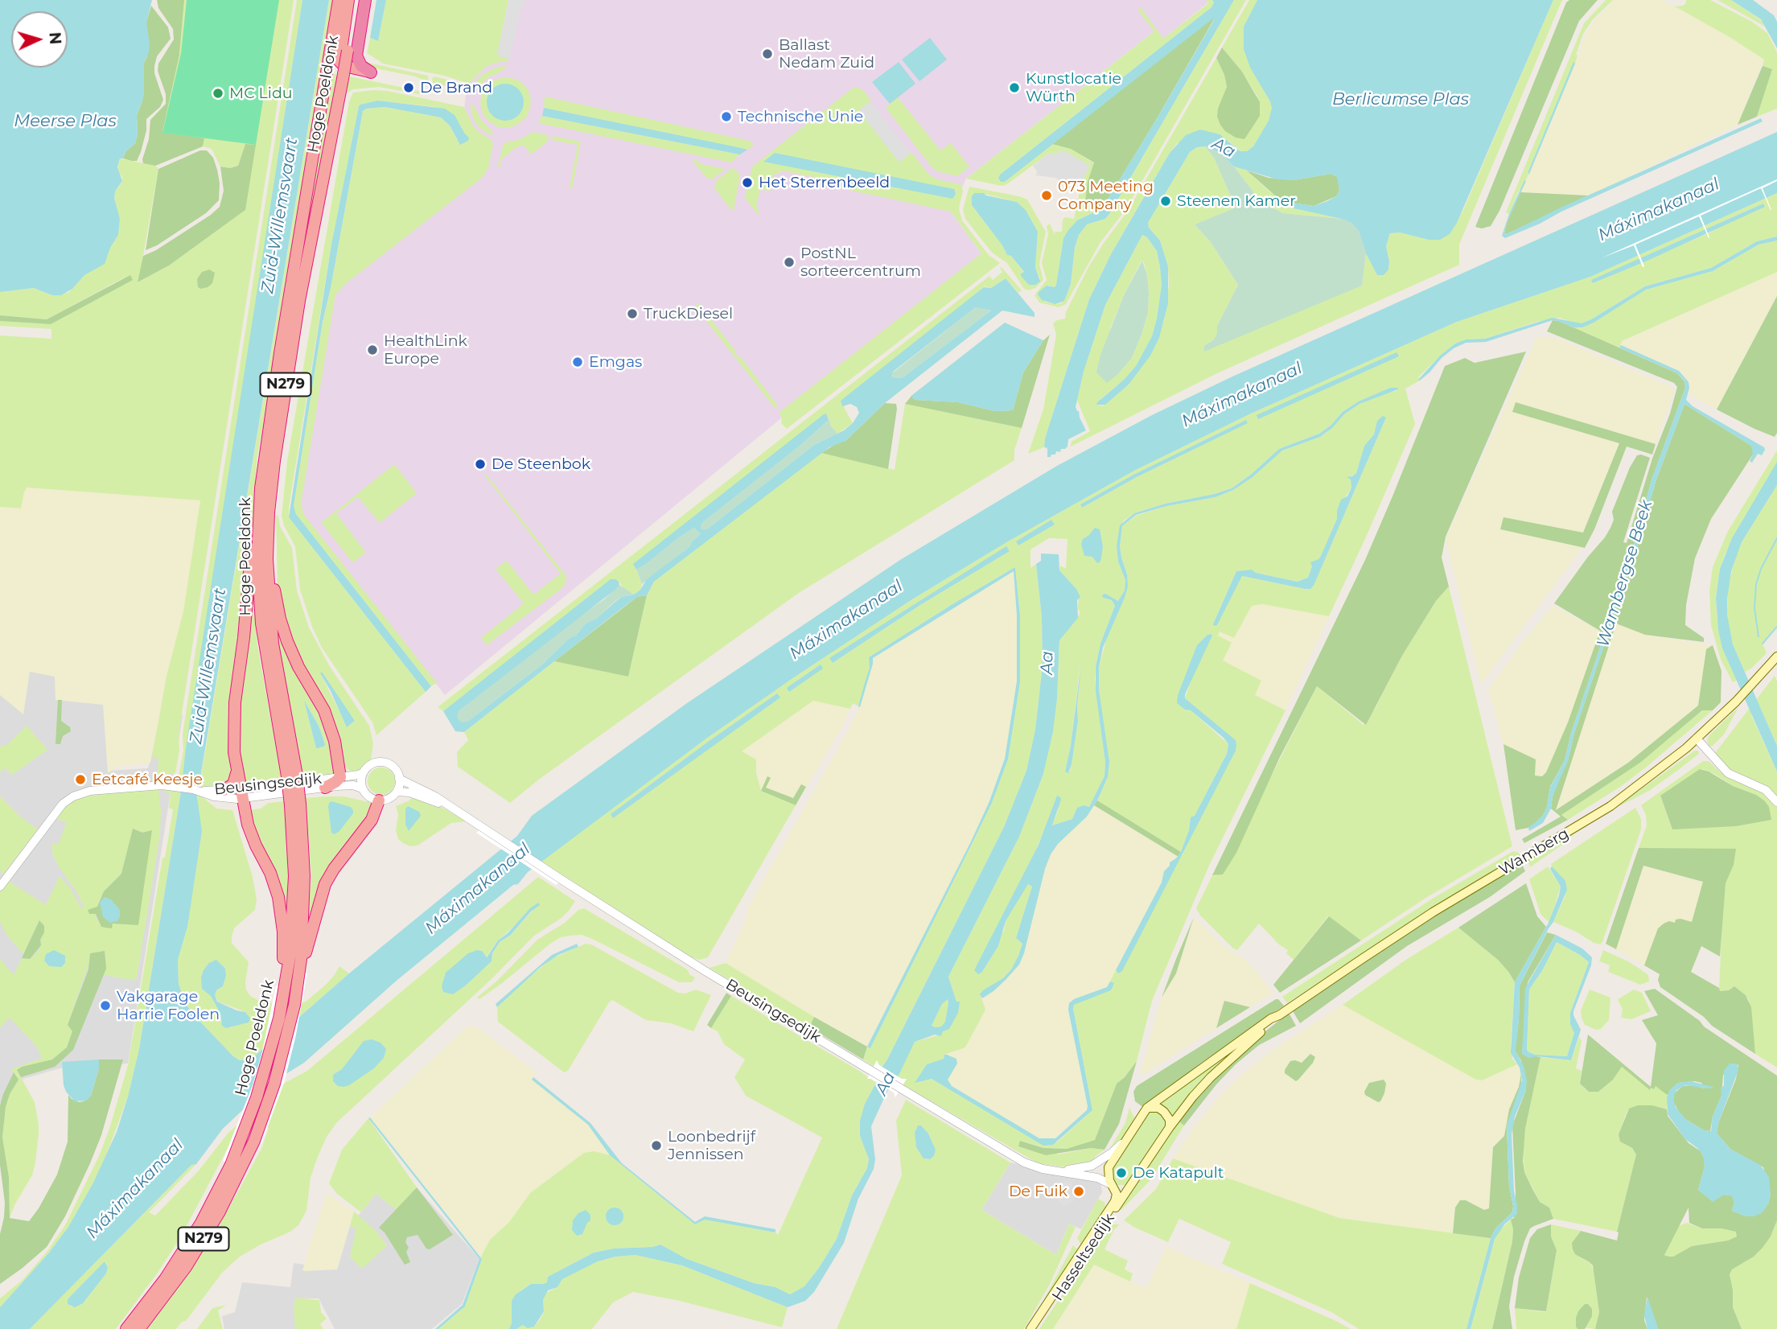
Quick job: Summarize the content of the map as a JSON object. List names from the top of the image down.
{
  "streets": {
    "highway": ["Hoge Poeldonk", "N279"],
    "main road": ["Wamberg", "Hasseltsedijk"],
    "street": ["Beusingsedijk"]
  },
  "crossings": [
    ["Hoge Poeldonk", "N279"],
    ["N279", "Beusingsedijk"],
    ["Beusingsedijk", "Wamberg"],
    ["Wamberg", "Hasseltsedijk"]
  ],
  "water": [
    "Berlicumse Plas",
    "Meerse Plas",
    "Aa",
    "Máximakanaal",
    "Zuid-Willemsvaart",
    "Wambergse Beek"
  ],
  "places": [
    "Ballast Nedam Zuid",
    "De Brand",
    "Kunstlocatie Würth",
    "MC Lidu",
    "Technische Unie",
    "Het Sterrenbeeld",
    "073 Meeting Company",
    "Steenen Kamer",
    "PostNL sorteercentrum",
    "TruckDiesel",
    "HealthLink Europe",
    "Emgas",
    "De Steenbok",
    "Eetcafé Keesje",
    "Vakgarage Harrie Foolen",
    "Loonbedrijf Jennissen",
    "De Katapult",
    "De Fuik"
  ],
  "north": "right"
}
